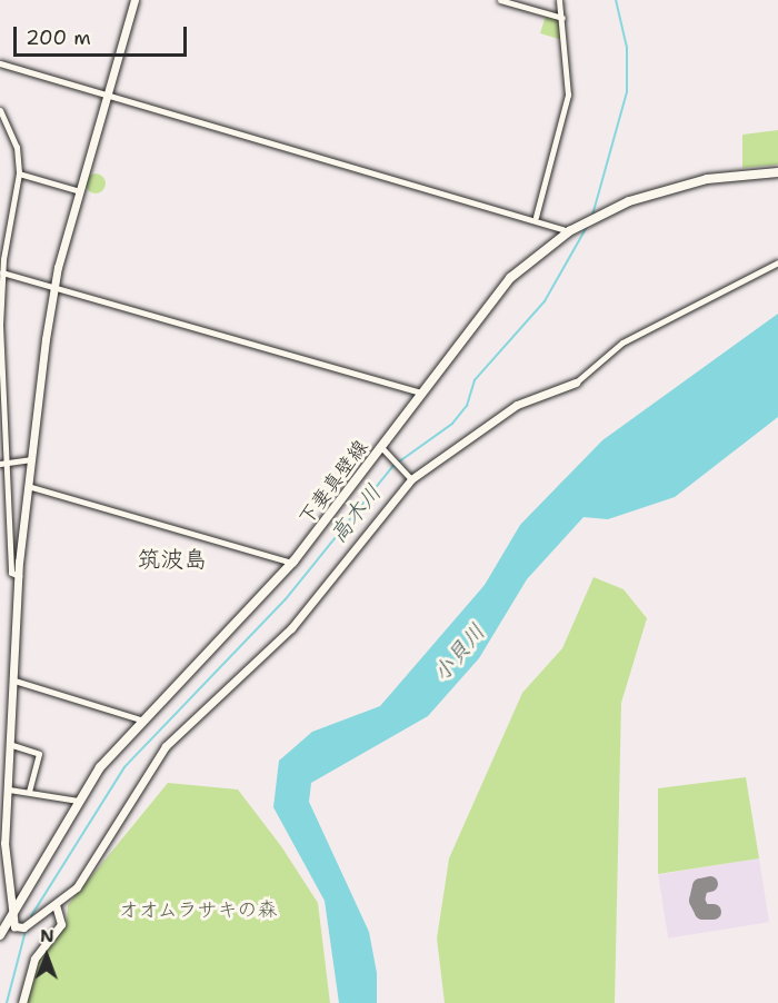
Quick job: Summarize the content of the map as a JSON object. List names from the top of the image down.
{
  "streets": {
    "main road": ["下妻真壁線"]
  },
  "districts": ["筑波島"],
  "water": ["高木川", "小貝川"],
  "parks": ["オオムラサキの森"],
  "scale_bar": "200 m",
  "north": "top"
}
